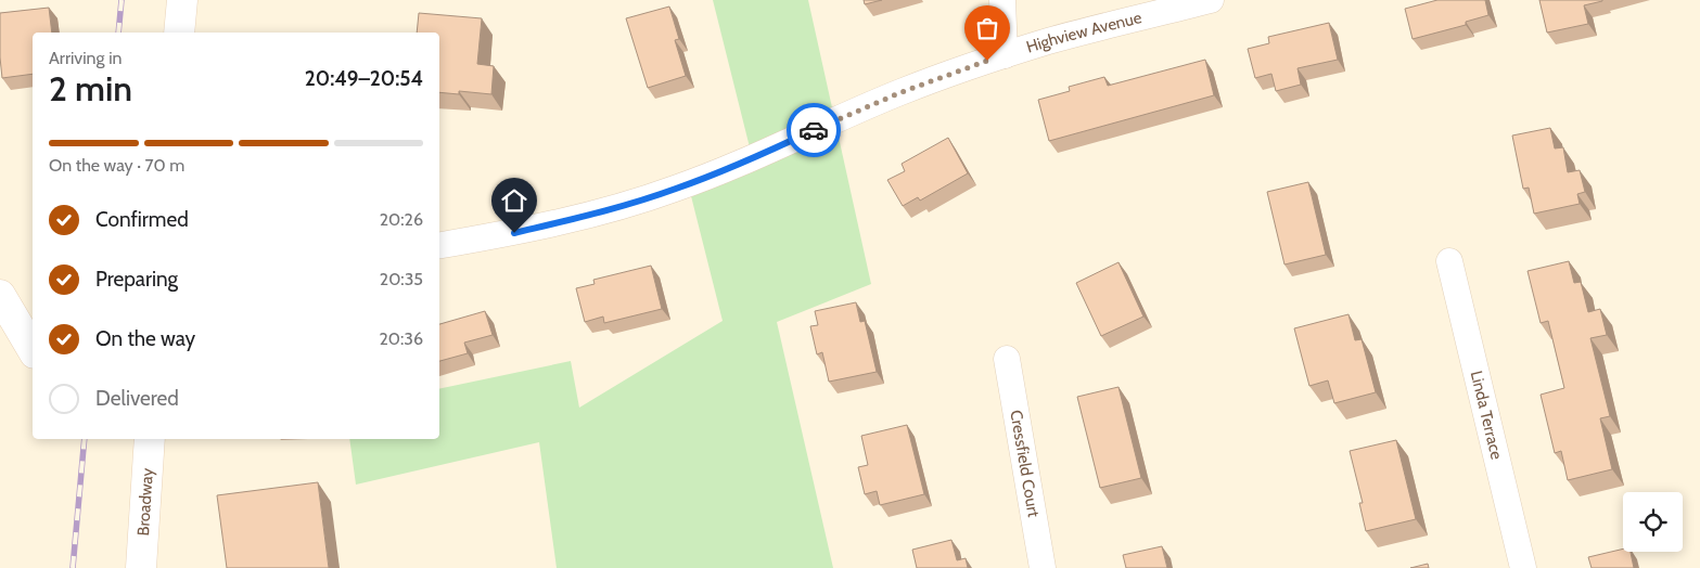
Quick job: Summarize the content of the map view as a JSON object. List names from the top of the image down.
{
  "streets": {
    "main road": ["Broadway"],
    "street": ["Highview Avenue", "Linda Terrace", "Cressfield Court"]
  },
  "page": {
    "heading": ["2 min", "Arriving in", "20:49–20:54"],
    "bar": "On the way · 70 m",
    "list": [
      ["Confirmed", "20:26"],
      ["Preparing", "20:35"],
      ["On the way", "20:36"],
      "Delivered"
    ]
  }
}
